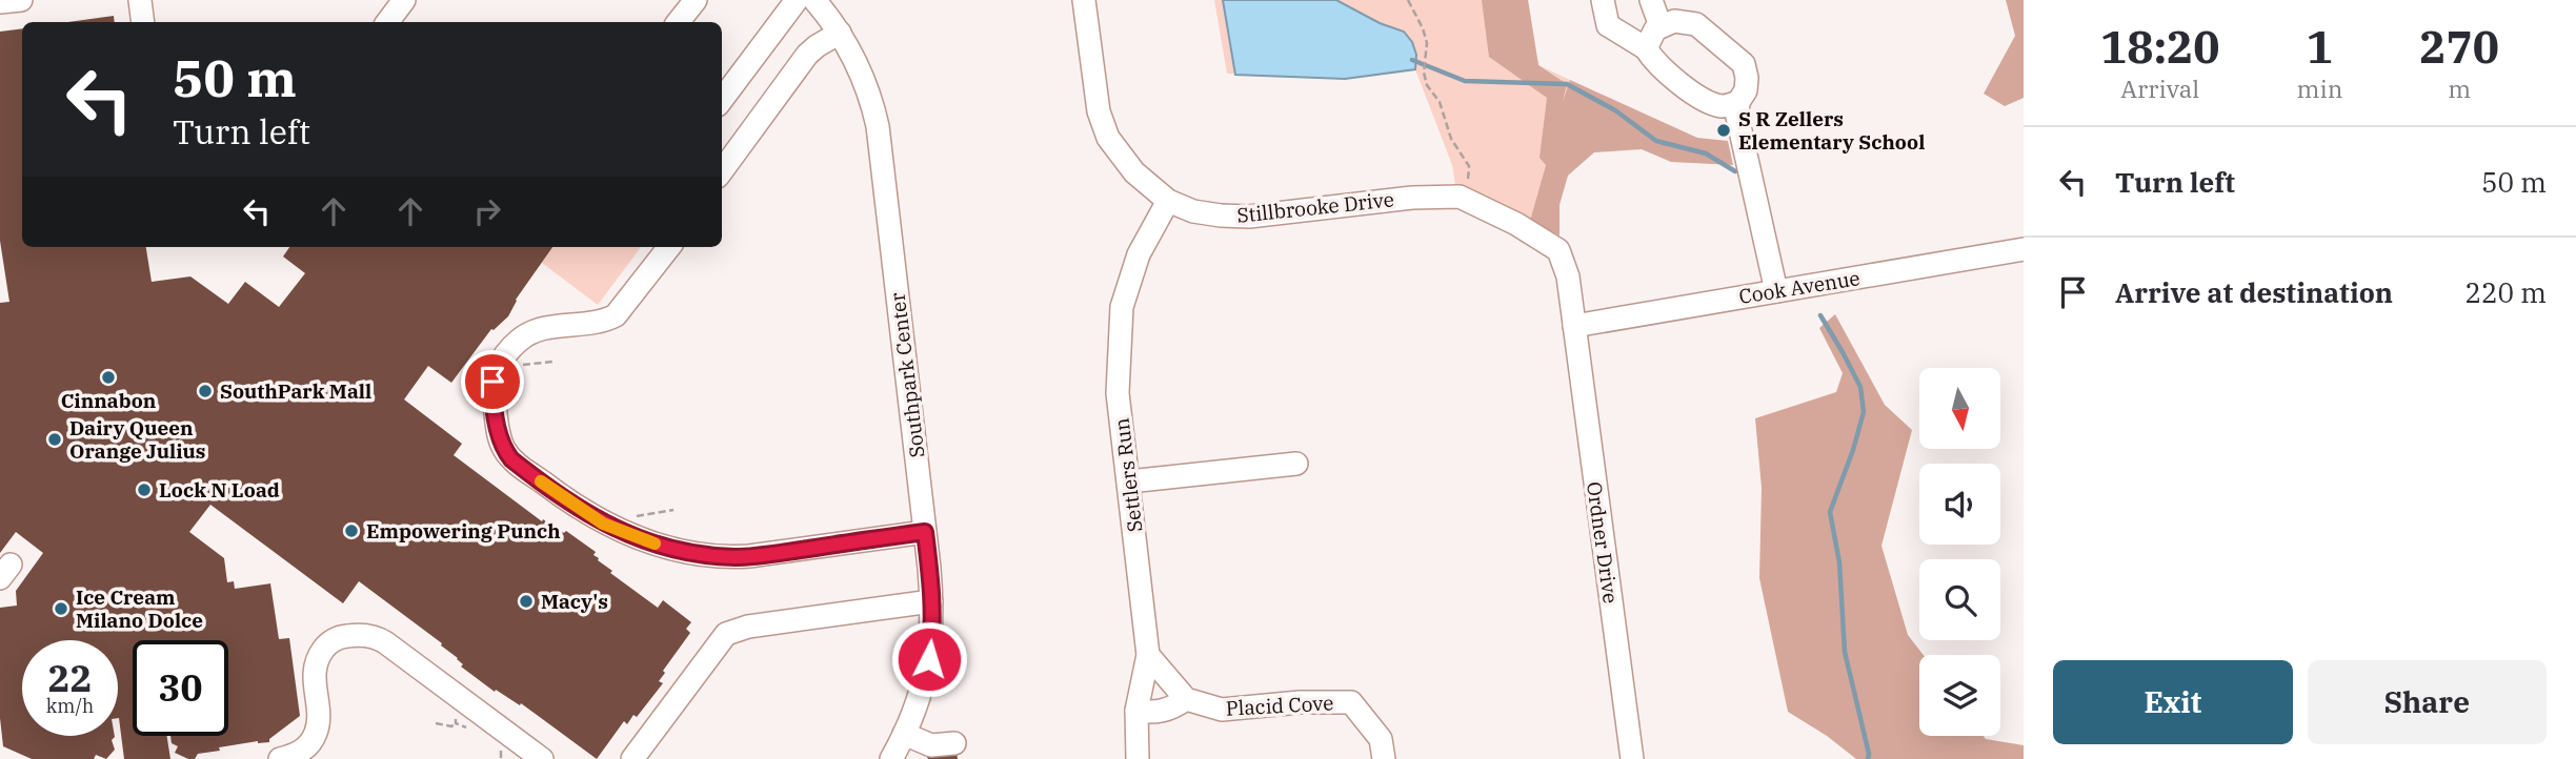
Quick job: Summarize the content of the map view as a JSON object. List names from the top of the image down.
{
  "streets": {
    "street": [
      "Stillbrooke Drive",
      "Cook Avenue",
      "Southpark Center",
      "Settlers Run",
      "Ordner Drive",
      "Placid Cove"
    ]
  },
  "crossings": [
    ["Stillbrooke Drive", "Cook Avenue"],
    ["Stillbrooke Drive", "Settlers Run"],
    ["Stillbrooke Drive", "Ordner Drive"],
    ["Cook Avenue", "Ordner Drive"]
  ],
  "places": [
    "S R Zellers Elementary School",
    "Cinnabon",
    "SouthPark Mall",
    "Dairy Queen Orange Julius",
    "Lock N Load",
    "Empowering Punch",
    "Macy's",
    "Ice Cream Milano Dolce"
  ],
  "north": "bottom",
  "page": {
    "eta": [
      "18:20",
      "Arrival",
      "1",
      "min",
      "270",
      "m"
    ],
    "turn": ["50 m", "Turn left"],
    "list": [
      {
        "name": "Turn left",
        "value": "50 m"
      },
      {
        "name": "Arrive at destination",
        "value": "220 m"
      }
    ],
    "speed": "22 km/h",
    "limit": "30",
    "buttons": ["Exit", "Share"]
  }
}
